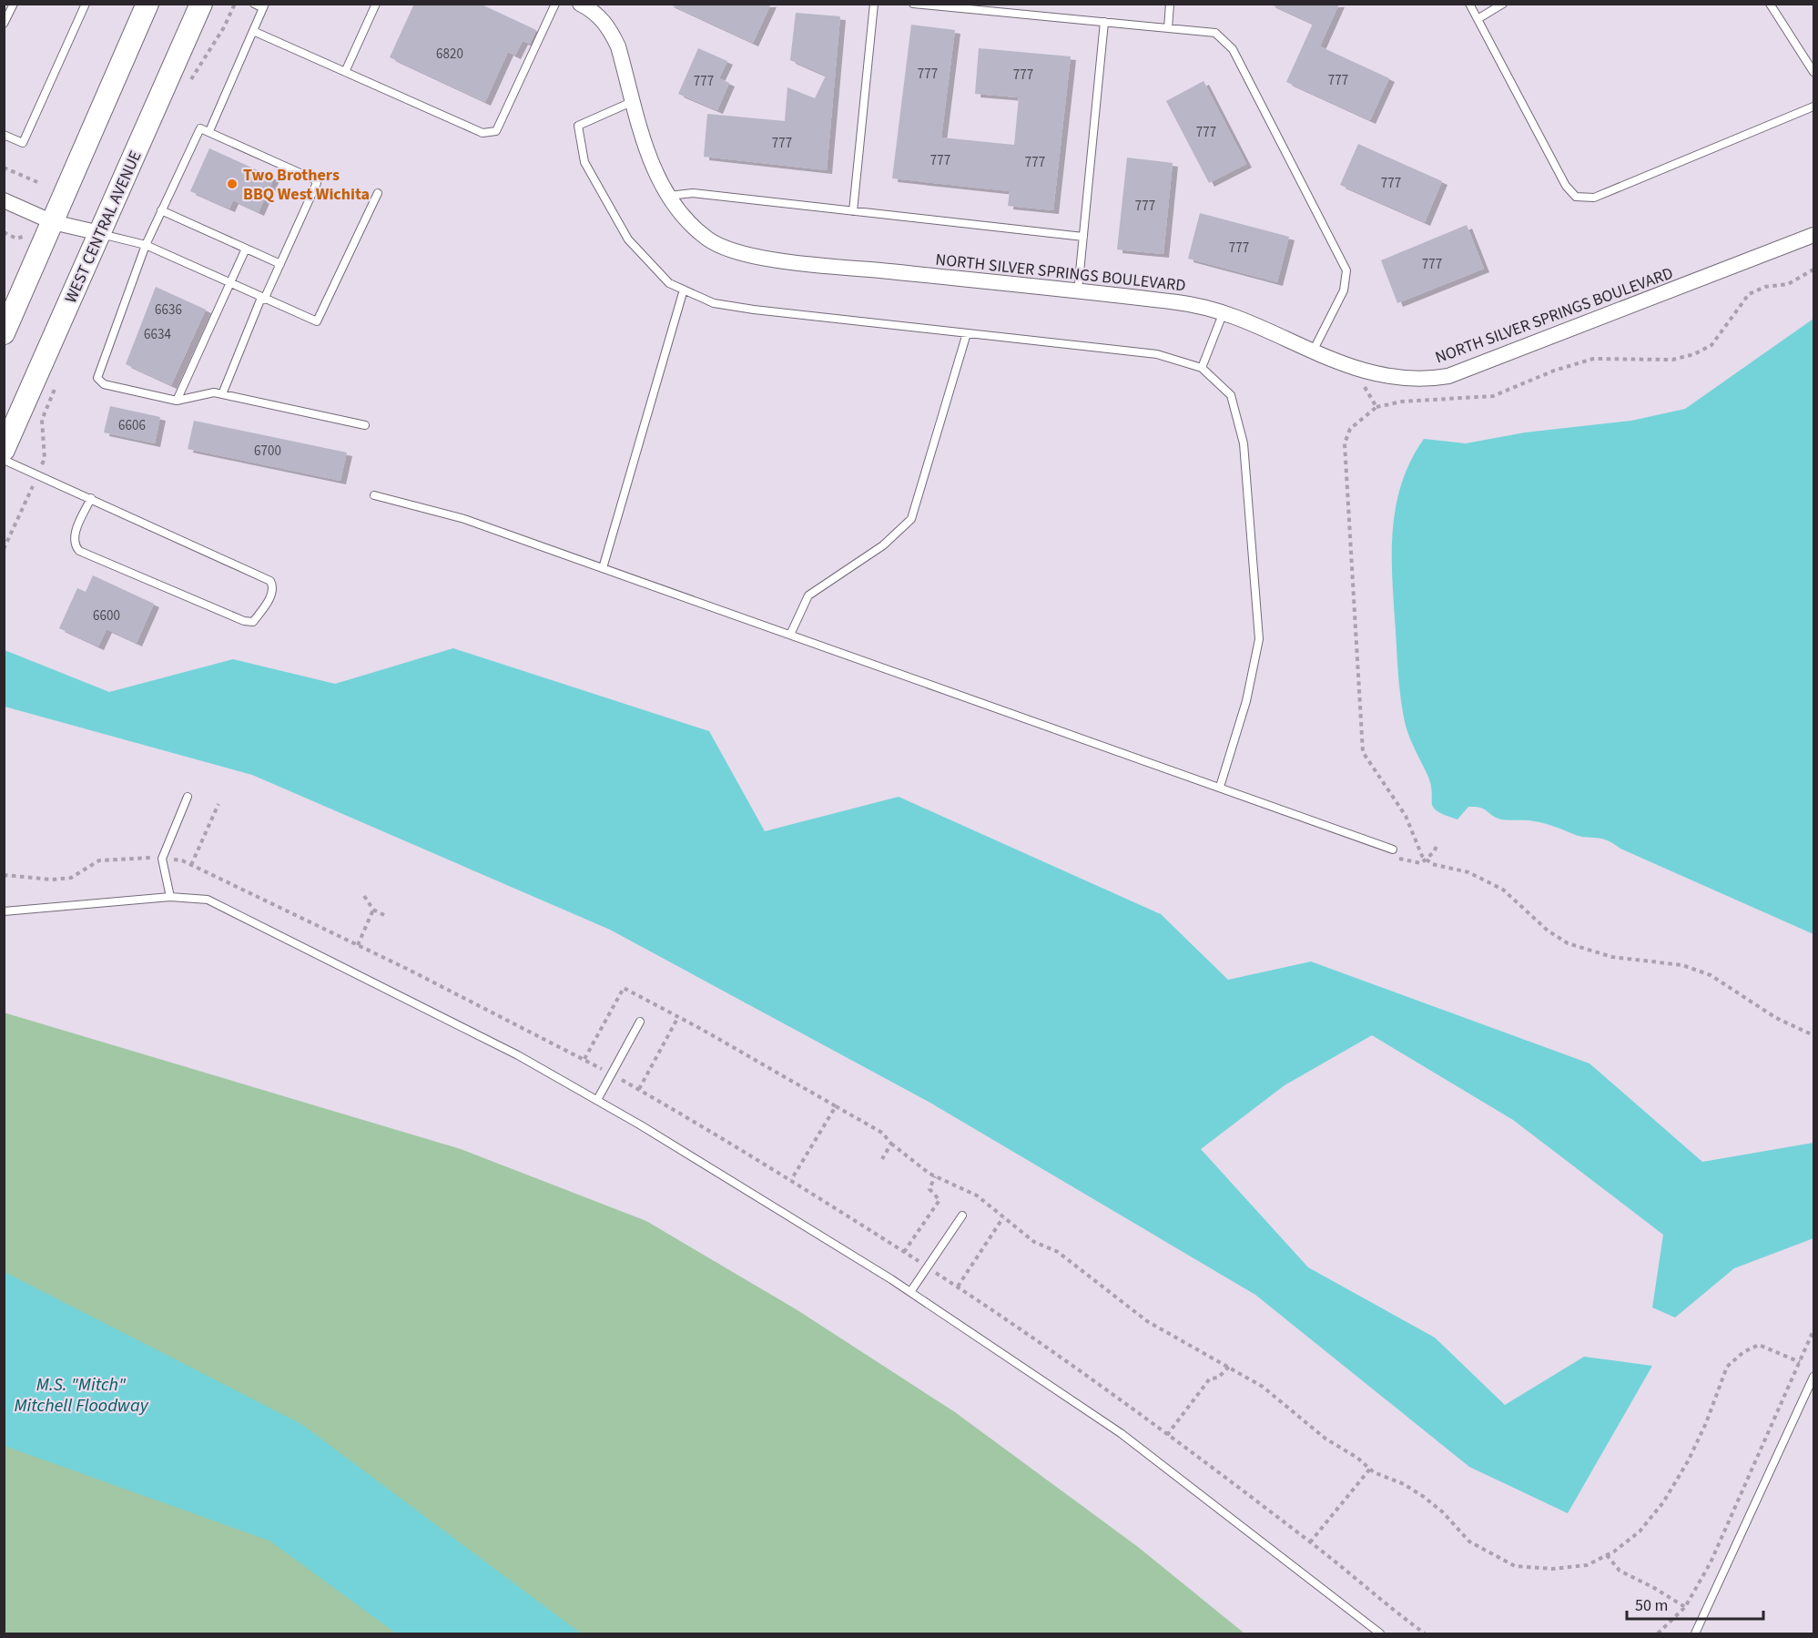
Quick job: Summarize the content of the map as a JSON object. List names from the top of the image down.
{
  "streets": {
    "main road": ["WEST CENTRAL AVENUE"],
    "street": ["NORTH SILVER SPRINGS BOULEVARD"]
  },
  "water": ["M.S. \"Mitch\" Mitchell Floodway"],
  "places": ["Two Brothers BBQ West Wichita"],
  "house_numbers": [
    "6820",
    "777",
    "777",
    "777",
    "777",
    "777",
    "777",
    "777",
    "777",
    "777",
    "777",
    "777",
    "777",
    "6636",
    "6634",
    "6606",
    "6700",
    "6600"
  ],
  "scale_bar": "50 m"
}
